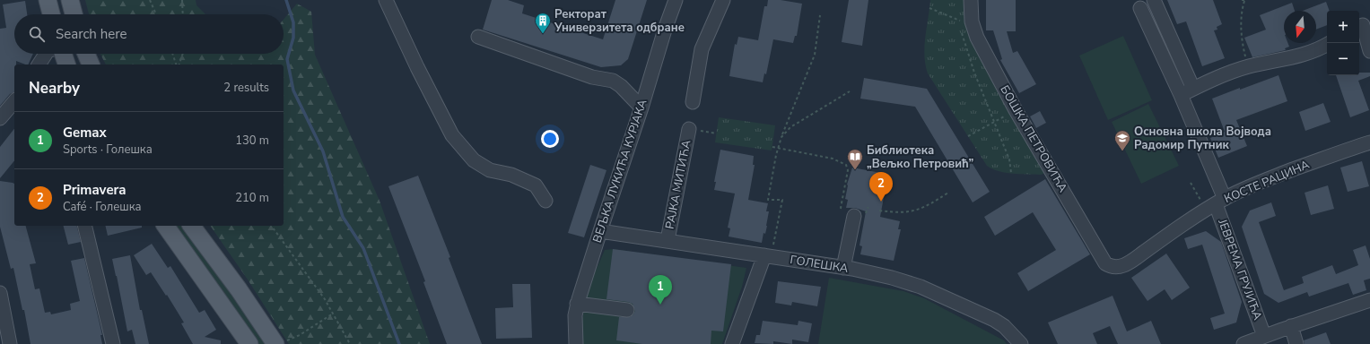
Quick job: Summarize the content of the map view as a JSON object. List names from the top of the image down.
{
  "streets": {
    "street": [
      "БОШКА ПЕТРОВИЋА",
      "ВЕЉКА ЛУКИЋА КУРЈАКА",
      "КОСТЕ РАЦИНА",
      "РАЈКА МИТИЋА",
      "ГОЛЕШКА",
      "ЈЕВРЕМА ГРУЈИЋА"
    ]
  },
  "crossings": [
    ["БОШКА ПЕТРОВИЋА", "КОСТЕ РАЦИНА"],
    ["ВЕЉКА ЛУКИЋА КУРЈАКА", "ГОЛЕШКА"],
    ["КОСТЕ РАЦИНА", "ЈЕВРЕМА ГРУЈИЋА"],
    ["РАЈКА МИТИЋА", "ГОЛЕШКА"]
  ],
  "places": {
    "building": ["Ректорат Универзитета одбране"],
    "school or university": ["Основна школа Војвода Радомир Путник"],
    "library": ["Библиотека „Вељко Петровић”"]
  },
  "north": "bottom",
  "page": {
    "map_buttons": ["+", "−"],
    "search": "Search here",
    "heading": ["Nearby", "2 results"],
    "list": [
      {
        "mark": "1",
        "name": "Gemax",
        "note": "Sports · Голешка",
        "value": "130 m"
      },
      {
        "mark": "2",
        "name": "Primavera",
        "note": "Café · Голешка",
        "value": "210 m"
      }
    ],
    "pins": ["2", "1"]
  }
}
